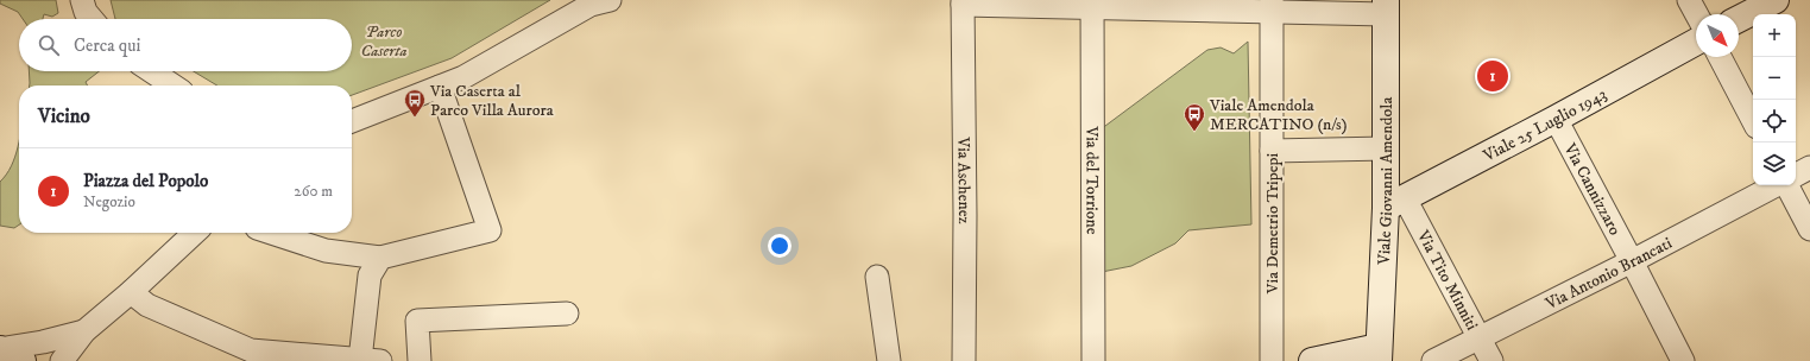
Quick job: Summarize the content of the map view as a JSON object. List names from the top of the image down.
{
  "streets": {
    "street": [
      "Viale 25 Luglio 1943",
      "Via Aschenez",
      "Via del Torrione",
      "Viale Giovanni Amendola",
      "Via Cannizzaro",
      "Via Demetrio Tripepi",
      "Via Antonio Brancati",
      "Via Tito Minniti"
    ]
  },
  "crossings": [
    ["Viale 25 Luglio 1943", "Viale Giovanni Amendola"],
    ["Viale 25 Luglio 1943", "Via Cannizzaro"],
    ["Viale 25 Luglio 1943", "Via Tito Minniti"],
    ["Viale Giovanni Amendola", "Via Tito Minniti"],
    ["Via Cannizzaro", "Via Antonio Brancati"],
    ["Via Antonio Brancati", "Via Tito Minniti"]
  ],
  "parks": ["Parco Caserta"],
  "places": {
    "bus stop": ["Via Caserta al Parco Villa Aurora", "Viale Amendola MERCATINO (n/s)"]
  },
  "north": "bottom right",
  "page": {
    "map_buttons": ["+", "−"],
    "search": "Cerca qui",
    "pins": "1",
    "heading": "Vicino",
    "list": [
      {
        "mark": "1",
        "name": "Piazza del Popolo",
        "note": "Negozio",
        "value": "260 m"
      }
    ]
  }
}
